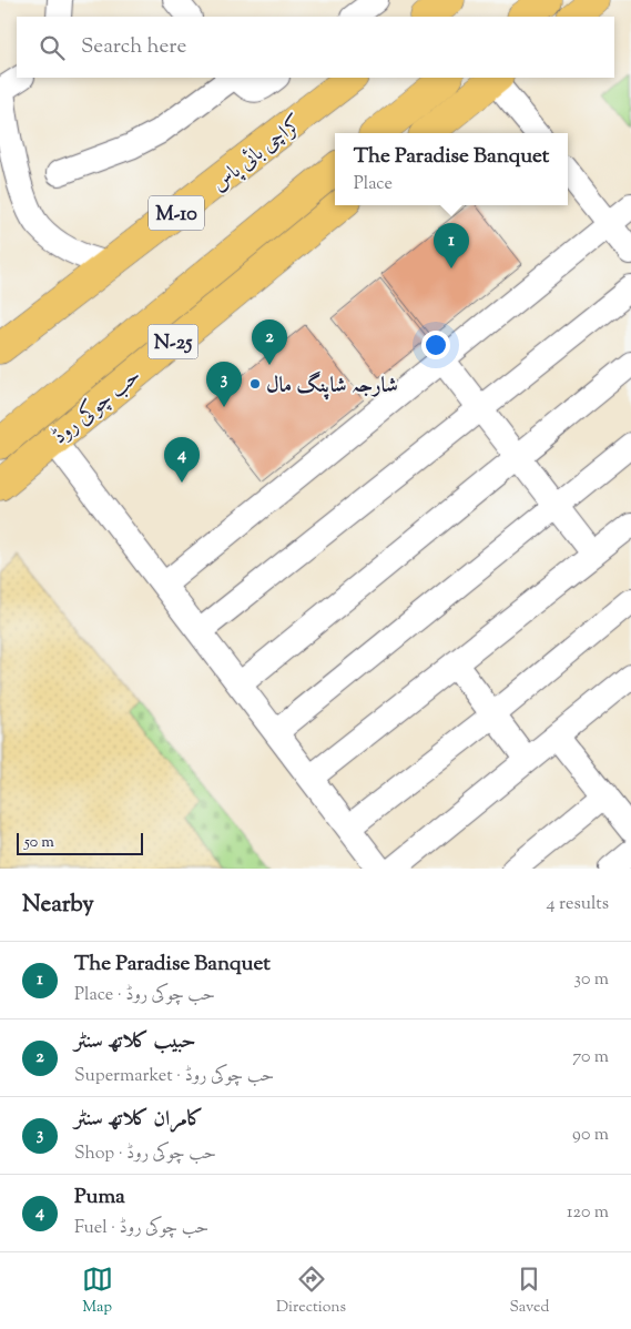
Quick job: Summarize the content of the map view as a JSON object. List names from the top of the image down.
{
  "streets": {
    "highway": [
      "کراچی بائی پاس",
      "M-10",
      "N-25",
      "حب چوکی روڈ"
    ]
  },
  "places": ["شارجہ شاپنگ مال"],
  "scale_bar": "50 m",
  "page": {
    "search": "Search here",
    "popup": ["The Paradise Banquet", "Place"],
    "pins": [
      "1",
      "2",
      "3",
      "4"
    ],
    "scale": "50 m",
    "heading": ["Nearby", "4 results"],
    "list": [
      {
        "mark": "1",
        "name": "The Paradise Banquet",
        "note": "Place · حب چوکی روڈ",
        "value": "30 m"
      },
      {
        "mark": "2",
        "name": "حبیب کلاتھ سنٹر",
        "note": "Supermarket · حب چوکی روڈ",
        "value": "70 m"
      },
      {
        "mark": "3",
        "name": "کامران کلاتھ سنٹر",
        "note": "Shop · حب چوکی روڈ",
        "value": "90 m"
      },
      {
        "mark": "4",
        "name": "Puma",
        "note": "Fuel · حب چوکی روڈ",
        "value": "120 m"
      }
    ],
    "nav": ["Map", "Directions", "Saved"]
  }
}
